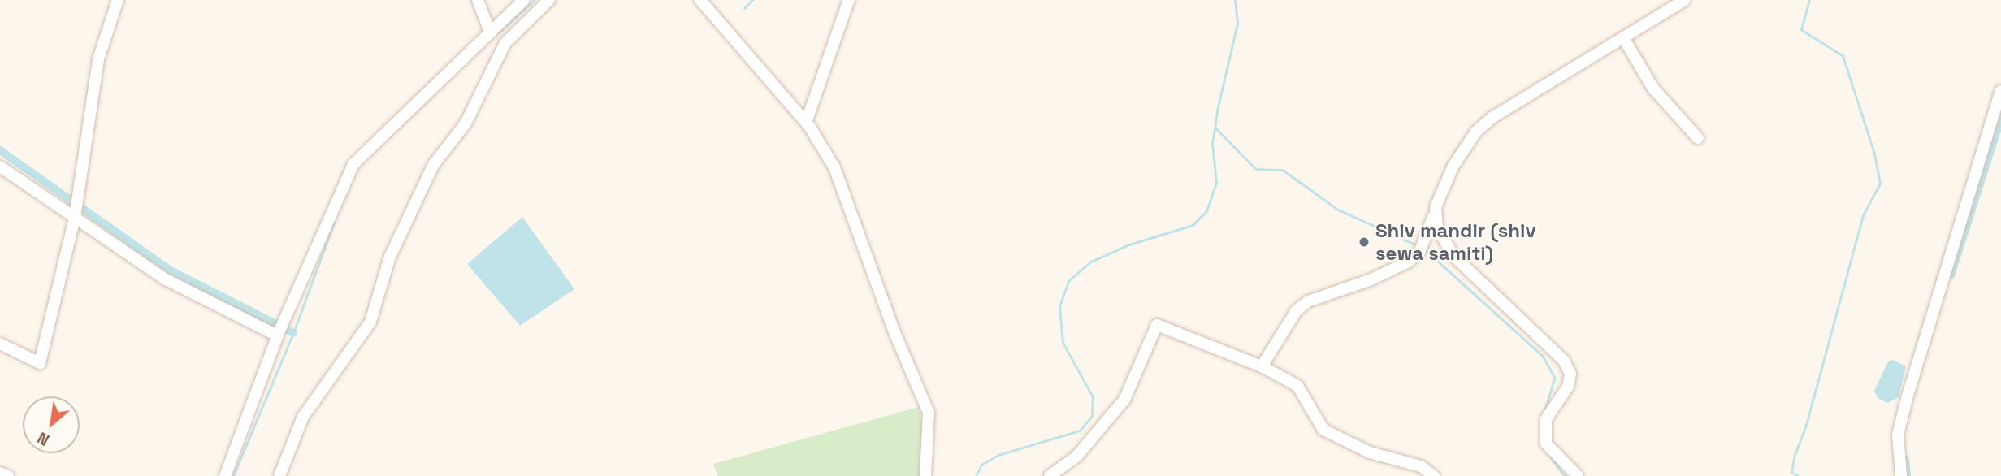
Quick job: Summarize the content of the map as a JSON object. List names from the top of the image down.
{
  "places": ["Shiv mandir (shiv sewa samiti)"],
  "north": "bottom left"
}
